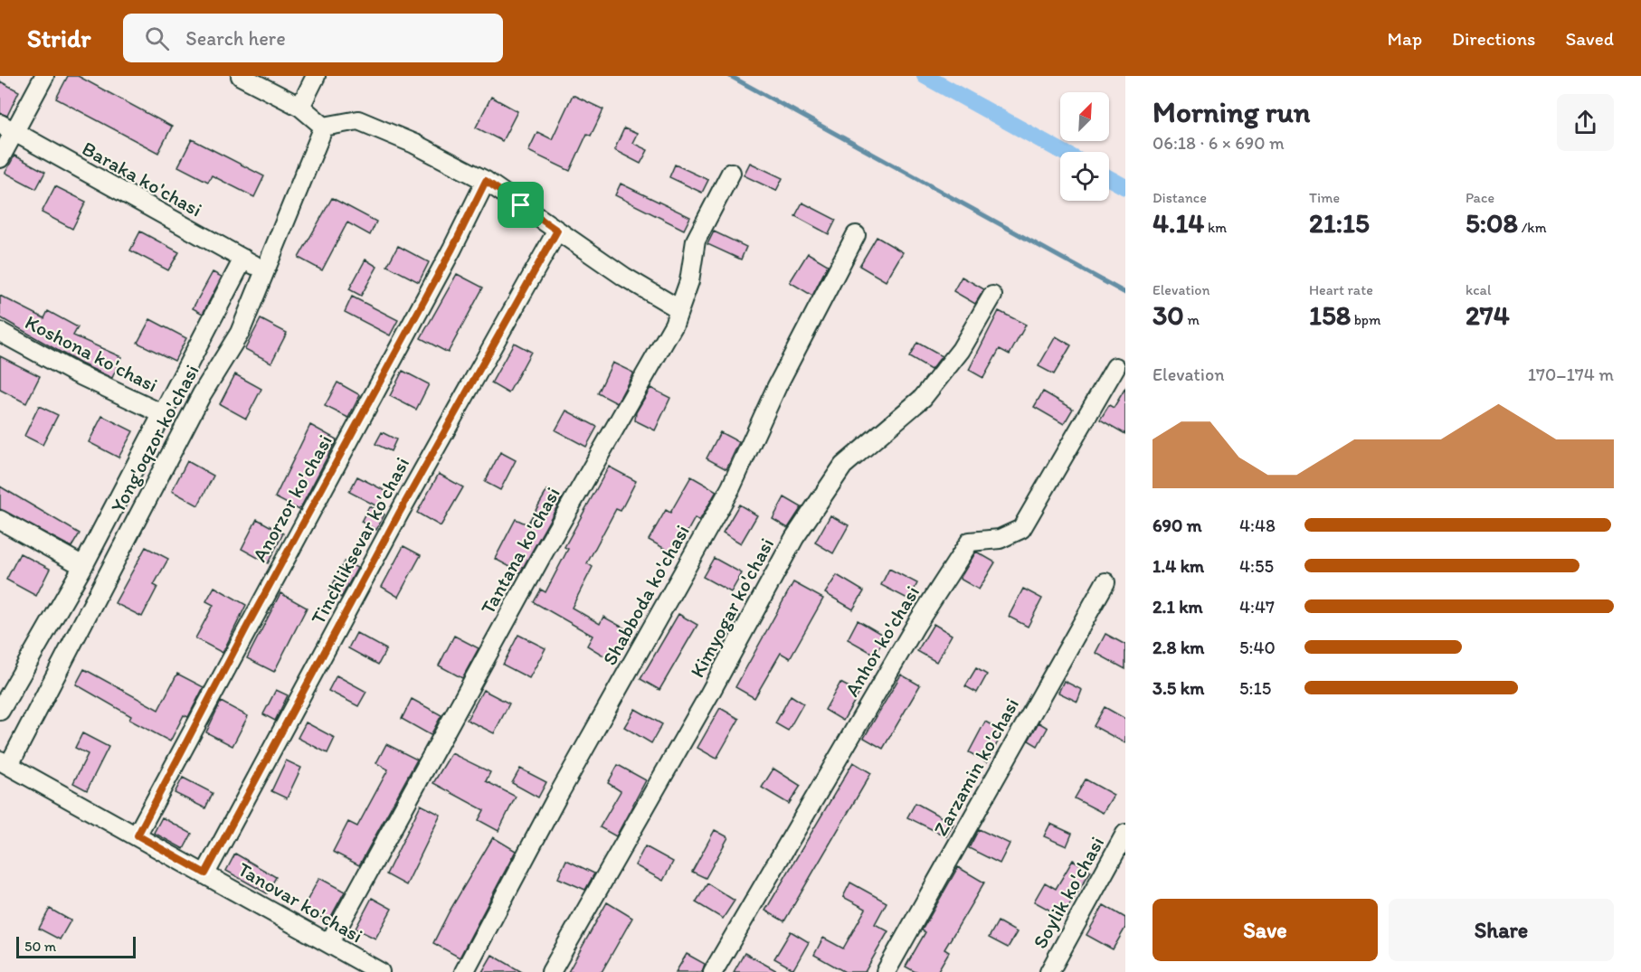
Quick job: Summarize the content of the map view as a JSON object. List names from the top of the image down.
{
  "streets": {
    "street": [
      "Baraka ko'chasi",
      "Koshona ko'chasi",
      "Yong'oqzor ko'chasi",
      "Anorzor ko'chasi",
      "Tinchliksevar ko'chasi",
      "Tantana ko'chasi",
      "Shabboda ko'chasi",
      "Kimyogar ko'chasi",
      "Anhor ko'chasi",
      "Zarzamin ko'chasi",
      "Soylik ko'chasi",
      "Tanovar ko'chasi"
    ]
  },
  "crossings": [
    ["Baraka ko'chasi", "Yong'oqzor ko'chasi"],
    ["Yong'oqzor ko'chasi", "Tanovar ko'chasi"],
    ["Anorzor ko'chasi", "Tanovar ko'chasi"],
    ["Tinchliksevar ko'chasi", "Tanovar ko'chasi"],
    ["Tantana ko'chasi", "Tanovar ko'chasi"]
  ],
  "scale_bar": "50 m",
  "north": "top right",
  "page": {
    "header": "Stridr",
    "search": "Search here",
    "nav": ["Map", "Directions", "Saved"],
    "heading": ["Morning run", "06:18 · 6 × 690 m"],
    "stats": [
      ["Distance", "4.14 km"],
      ["Time", "21:15"],
      ["Pace", "5:08 /km"],
      ["Elevation", "30 m"],
      ["Heart rate", "158 bpm"],
      ["kcal", "274"]
    ],
    "chart": ["Elevation", "170–174 m"],
    "list": [
      {
        "name": "690 m",
        "note": "4:48"
      },
      {
        "name": "1.4 km",
        "note": "4:55"
      },
      {
        "name": "2.1 km",
        "note": "4:47"
      },
      {
        "name": "2.8 km",
        "note": "5:40"
      },
      {
        "name": "3.5 km",
        "note": "5:15"
      }
    ],
    "buttons": ["Save", "Share"],
    "scale": "50 m"
  }
}
